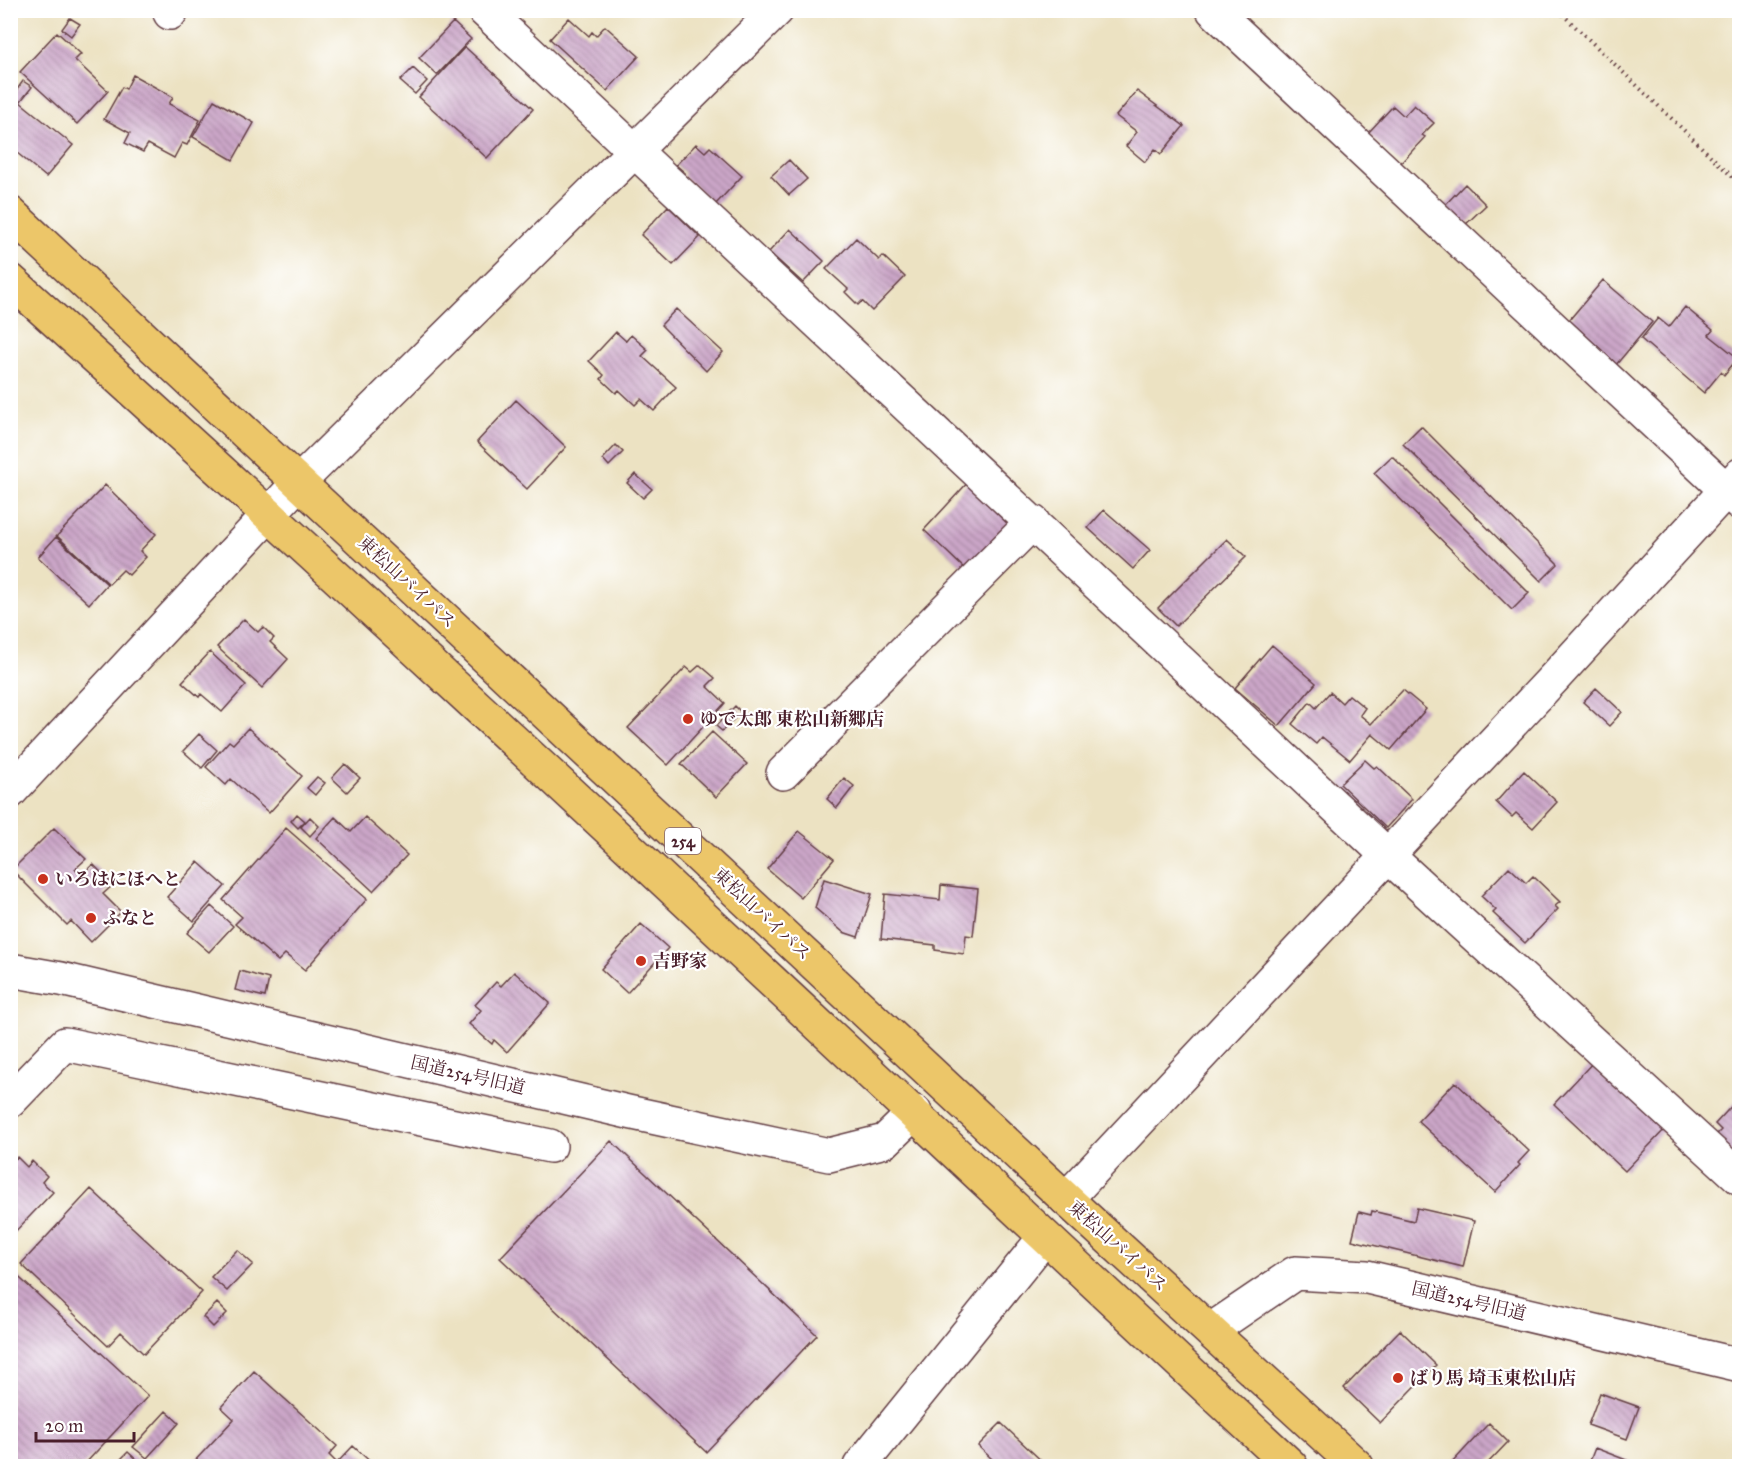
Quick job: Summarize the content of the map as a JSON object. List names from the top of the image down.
{
  "streets": {
    "highway": ["東松山バイパス", "254"],
    "street": ["国道254号旧道"]
  },
  "crossings": [
    ["東松山バイパス", "国道254号旧道"],
    ["254", "国道254号旧道"]
  ],
  "places": [
    "ゆで太郎 東松山新郷店",
    "いろはにほへと",
    "ふなと",
    "吉野家",
    "ばり馬 埼玉東松山店"
  ],
  "scale_bar": "20 m"
}
